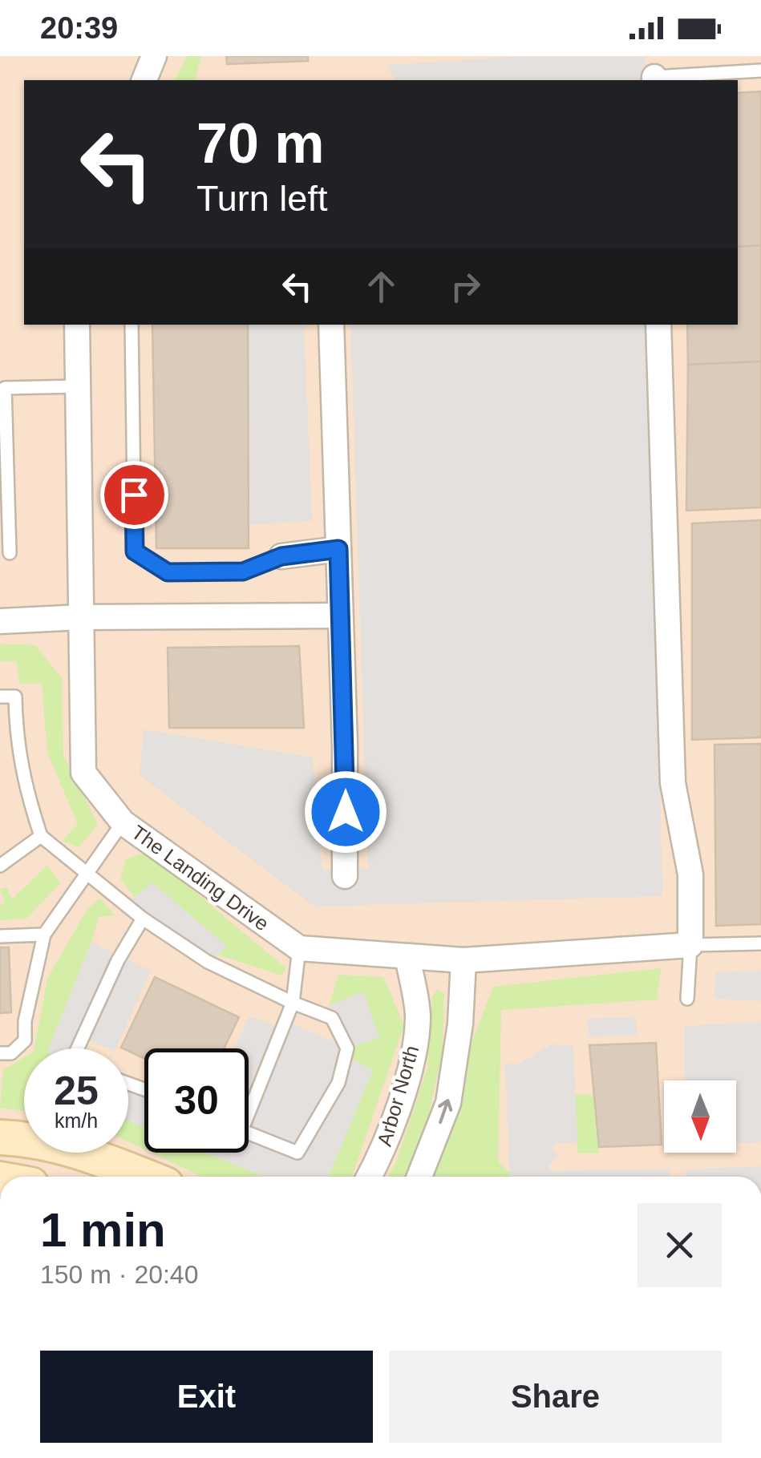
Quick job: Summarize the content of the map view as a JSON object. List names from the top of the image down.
{
  "streets": {
    "street": ["The Landing Drive", "Arbor North"]
  },
  "north": "bottom",
  "page": {
    "status": "20:39",
    "turn": ["70 m", "Turn left"],
    "speed": "25 km/h",
    "limit": "30",
    "heading": ["1 min", "150 m · 20:40"],
    "buttons": ["Exit", "Share"]
  }
}
